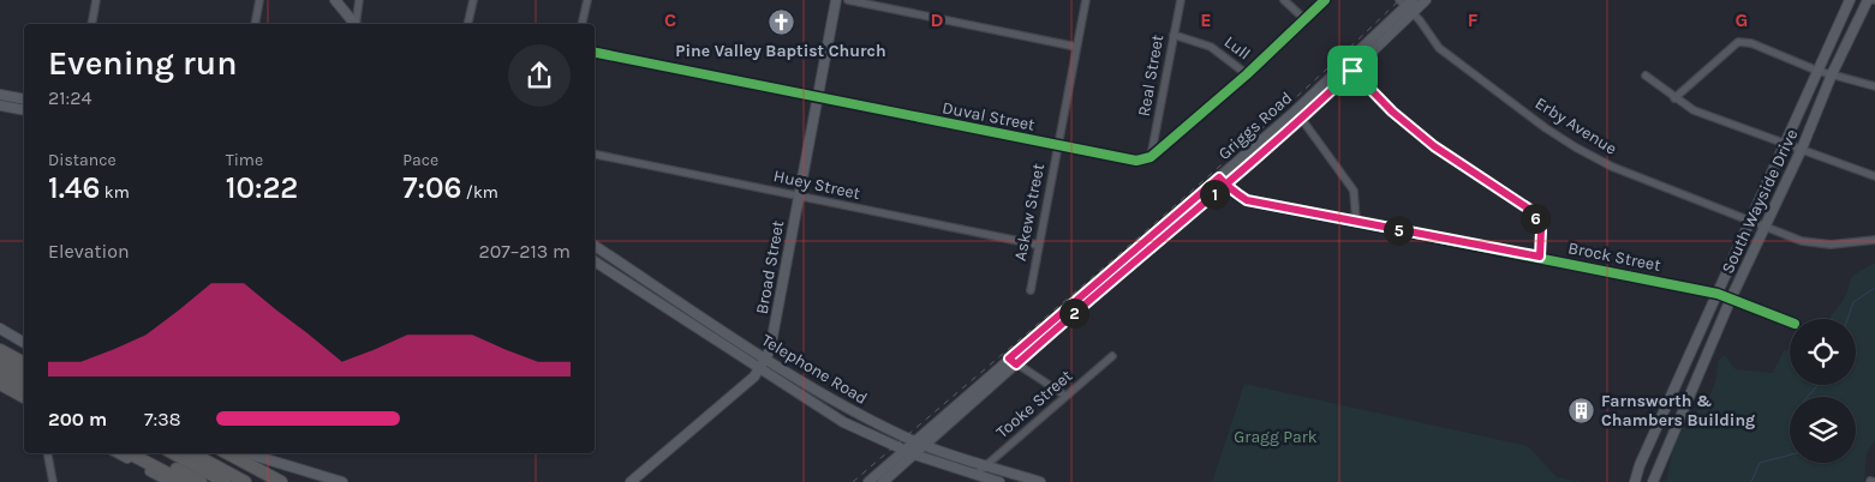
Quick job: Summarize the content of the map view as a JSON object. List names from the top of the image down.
{
  "streets": {
    "main road": [
      "Griggs Road",
      "South Wayside Drive",
      "Broad Street",
      "Telephone Road"
    ],
    "street": [
      "Lull",
      "Real Street",
      "Duval Street",
      "Erby Avenue",
      "Huey Street",
      "Askew Street",
      "Brock Street",
      "Tooke Street"
    ]
  },
  "crossings": [
    ["Lull", "Real Street"],
    ["Real Street", "Duval Street"],
    ["Duval Street", "Askew Street"],
    ["Duval Street", "Broad Street"],
    ["Griggs Road", "Erby Avenue"],
    ["Griggs Road", "Brock Street"],
    ["Griggs Road", "Telephone Road"],
    ["Erby Avenue", "South Wayside Drive"],
    ["Huey Street", "Askew Street"],
    ["Huey Street", "Broad Street"],
    ["South Wayside Drive", "Brock Street"],
    ["Broad Street", "Telephone Road"],
    ["Telephone Road", "Tooke Street"]
  ],
  "parks": ["Gragg Park"],
  "places": {
    "church": ["Pine Valley Baptist Church"],
    "building": ["Farnsworth & Chambers Building"]
  },
  "page": {
    "heading": ["Evening run", "21:24"],
    "stats": [
      ["Distance", "1.46 km"],
      ["Time", "10:22"],
      ["Pace", "7:06 /km"]
    ],
    "pins": [
      "1",
      "6",
      "5",
      "2"
    ],
    "chart": ["Elevation", "207–213 m"],
    "list": [
      {
        "name": "200 m",
        "note": "7:38"
      }
    ]
  },
  "grid": {
    "columns": [
      "C",
      "D",
      "E",
      "F",
      "G"
    ]
  }
}
